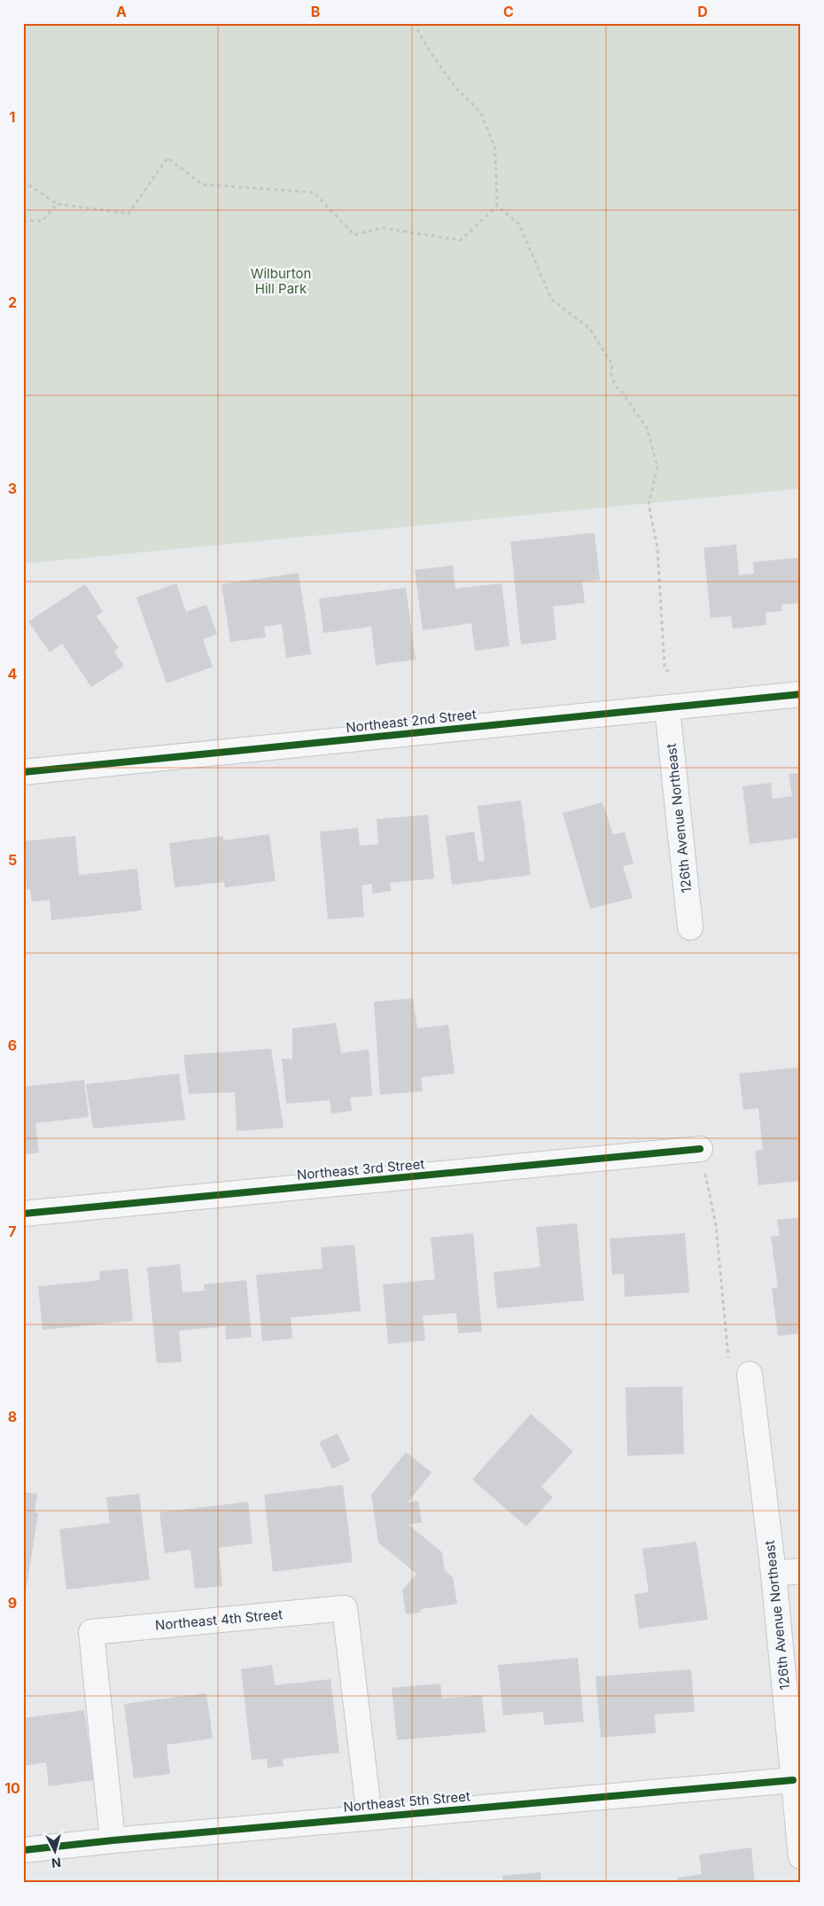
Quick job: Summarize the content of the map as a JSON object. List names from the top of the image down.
{
  "streets": {
    "street": [
      "Northeast 2nd Street",
      "126th Avenue Northeast",
      "Northeast 3rd Street",
      "Northeast 4th Street",
      "Northeast 5th Street"
    ]
  },
  "crossings": [
    ["Northeast 2nd Street", "126th Avenue Northeast"],
    ["126th Avenue Northeast", "Northeast 5th Street"],
    ["Northeast 4th Street", "Northeast 5th Street"]
  ],
  "parks": ["Wilburton Hill Park"],
  "north": "bottom",
  "grid": {
    "columns": [
      "A",
      "B",
      "C",
      "D"
    ],
    "rows": [
      "1",
      "2",
      "3",
      "4",
      "5",
      "6",
      "7",
      "8",
      "9",
      "10"
    ]
  }
}
